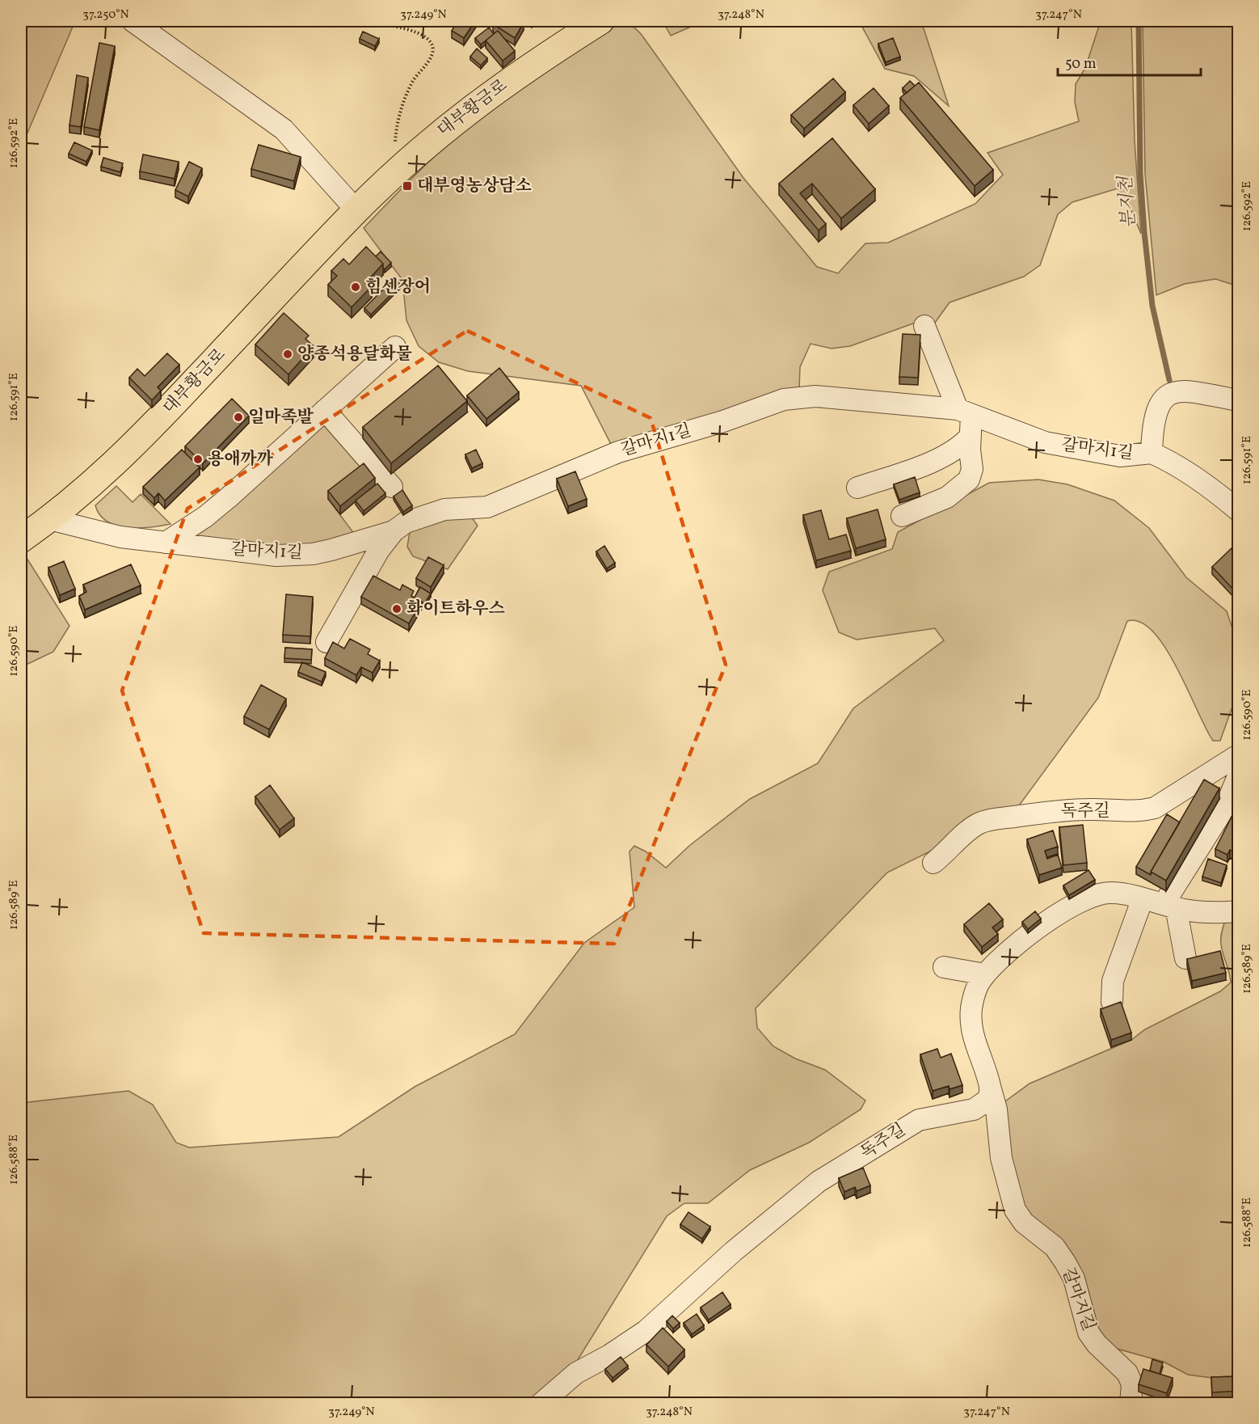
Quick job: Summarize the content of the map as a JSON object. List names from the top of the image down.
{
  "streets": {
    "main road": ["대부황금로"],
    "lane": ["갈마지1길", "독주길", "갈마지길"]
  },
  "crossings": [
    ["대부황금로", "갈마지1길"],
    ["독주길", "갈마지길"]
  ],
  "water": ["분지천"],
  "places": {
    "transit": ["대부영농상담소"],
    "other": [
      "힘센장어",
      "양종석용달화물",
      "일마족발",
      "용애까까",
      "화이트하우스"
    ]
  },
  "scale_bar": "50 m",
  "coordinates": [
    "37.250°N",
    "37.249°N",
    "37.248°N",
    "37.247°N",
    "126.592°E",
    "126.591°E",
    "126.590°E",
    "126.589°E",
    "126.588°E"
  ]
}
